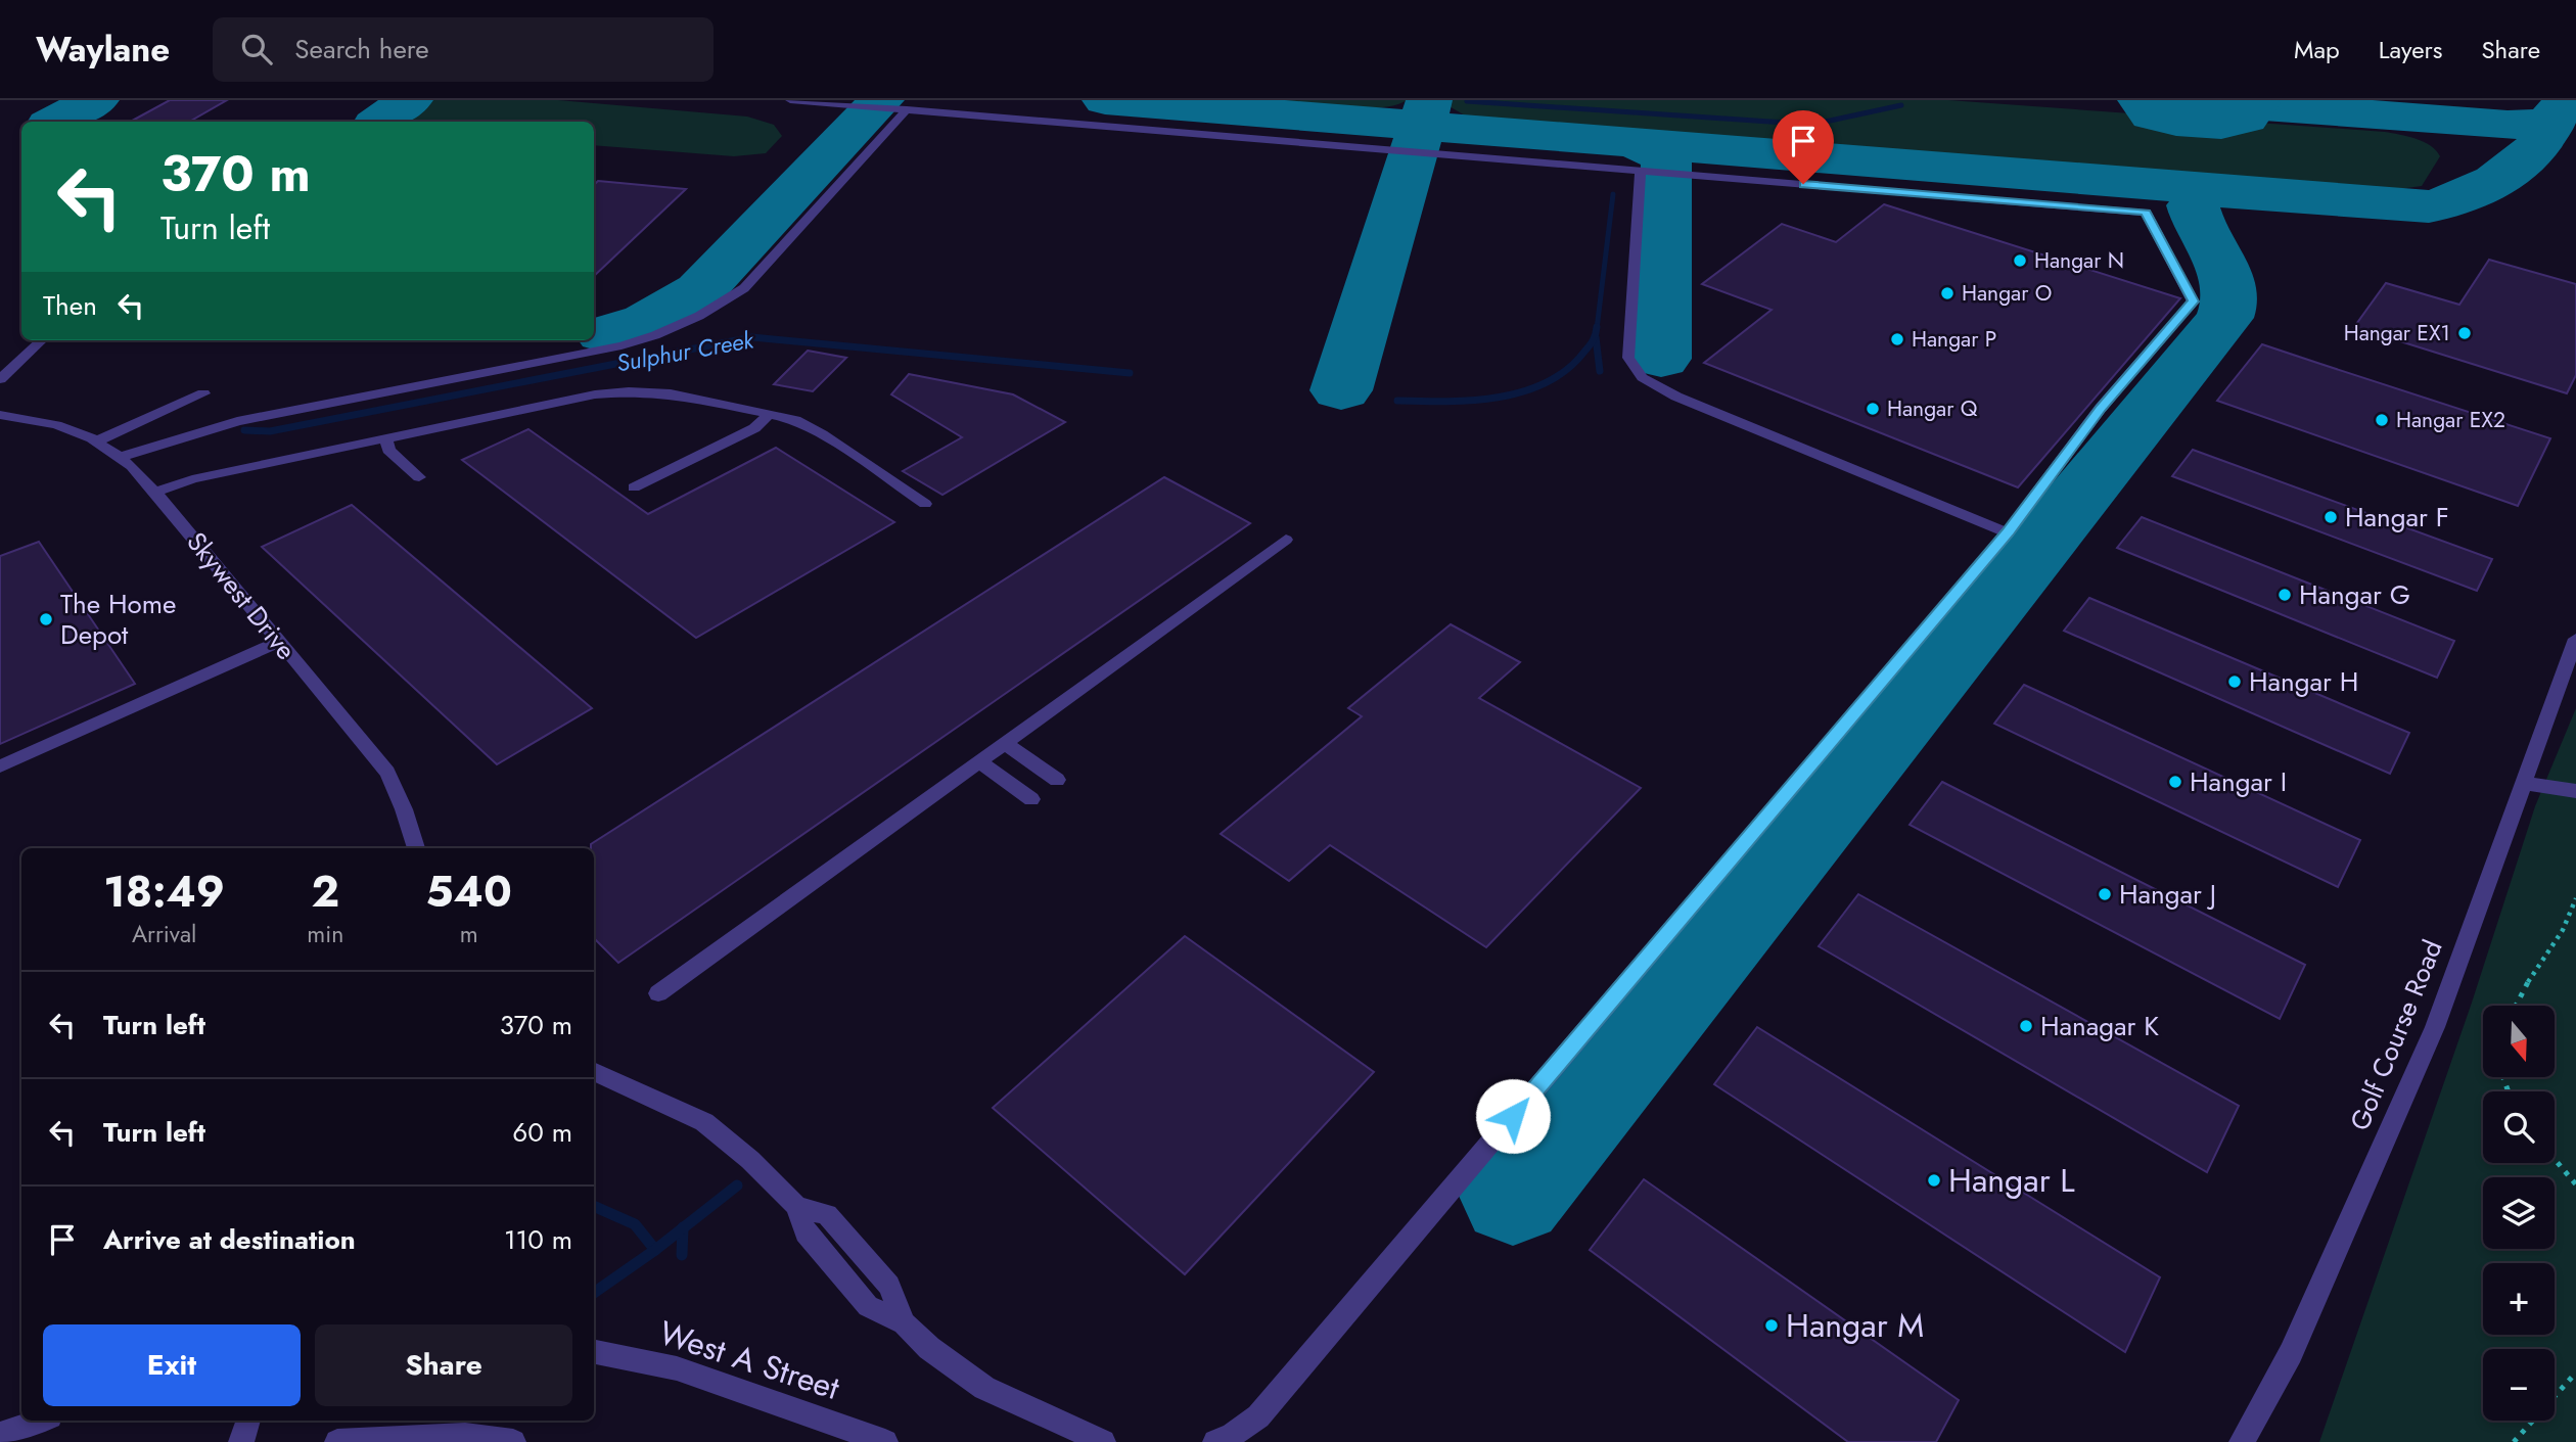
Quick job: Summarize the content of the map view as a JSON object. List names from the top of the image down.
{
  "streets": {
    "street": ["Skywest Drive", "Golf Course Road", "West A Street"]
  },
  "water": ["Sulphur Creek"],
  "places": [
    "Hangar N",
    "Hangar O",
    "Hangar EX1",
    "Hangar P",
    "Hangar Q",
    "Hangar EX2",
    "Hangar F",
    "Hangar G",
    "The Home Depot",
    "Hangar H",
    "Hangar I",
    "Hangar J",
    "Hanagar K",
    "Hangar L",
    "Hangar M"
  ],
  "north": "bottom",
  "page": {
    "header": "Waylane",
    "search": "Search here",
    "nav": ["Map", "Layers", "Share"],
    "turn": ["370 m", "Turn left"],
    "then": "Then",
    "eta": [
      "18:49",
      "Arrival",
      "2",
      "min",
      "540",
      "m"
    ],
    "list": [
      {
        "name": "Turn left",
        "value": "370 m"
      },
      {
        "name": "Turn left",
        "value": "60 m"
      },
      {
        "name": "Arrive at destination",
        "value": "110 m"
      }
    ],
    "map_buttons": ["+", "−"],
    "buttons": ["Exit", "Share"]
  }
}
